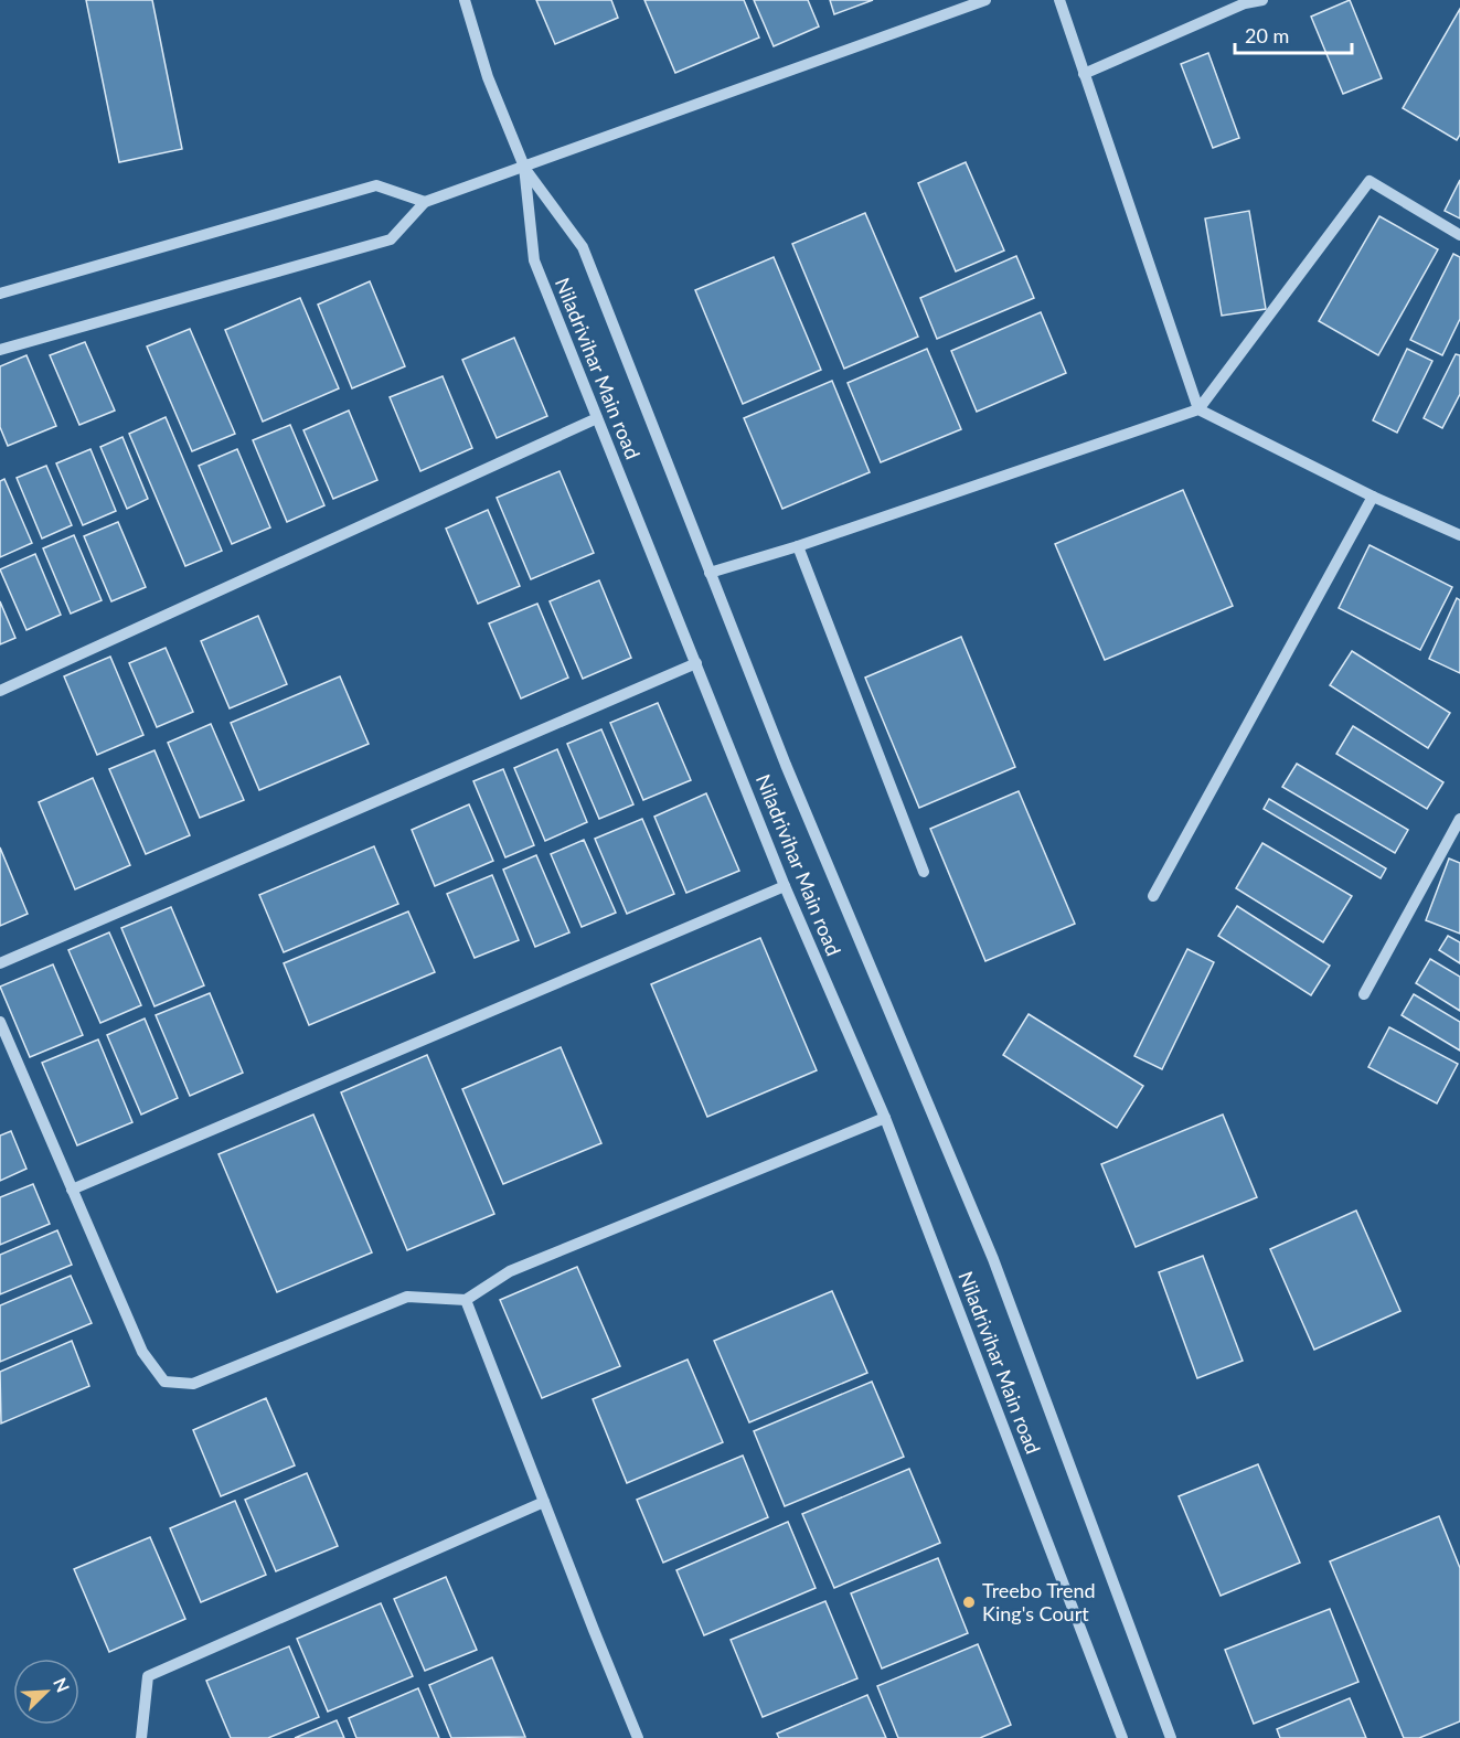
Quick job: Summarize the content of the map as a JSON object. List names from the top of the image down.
{
  "streets": {
    "street": ["Niladrivihar Main road"]
  },
  "places": ["Treebo Trend King's Court"],
  "scale_bar": "20 m",
  "north": "top right"
}
